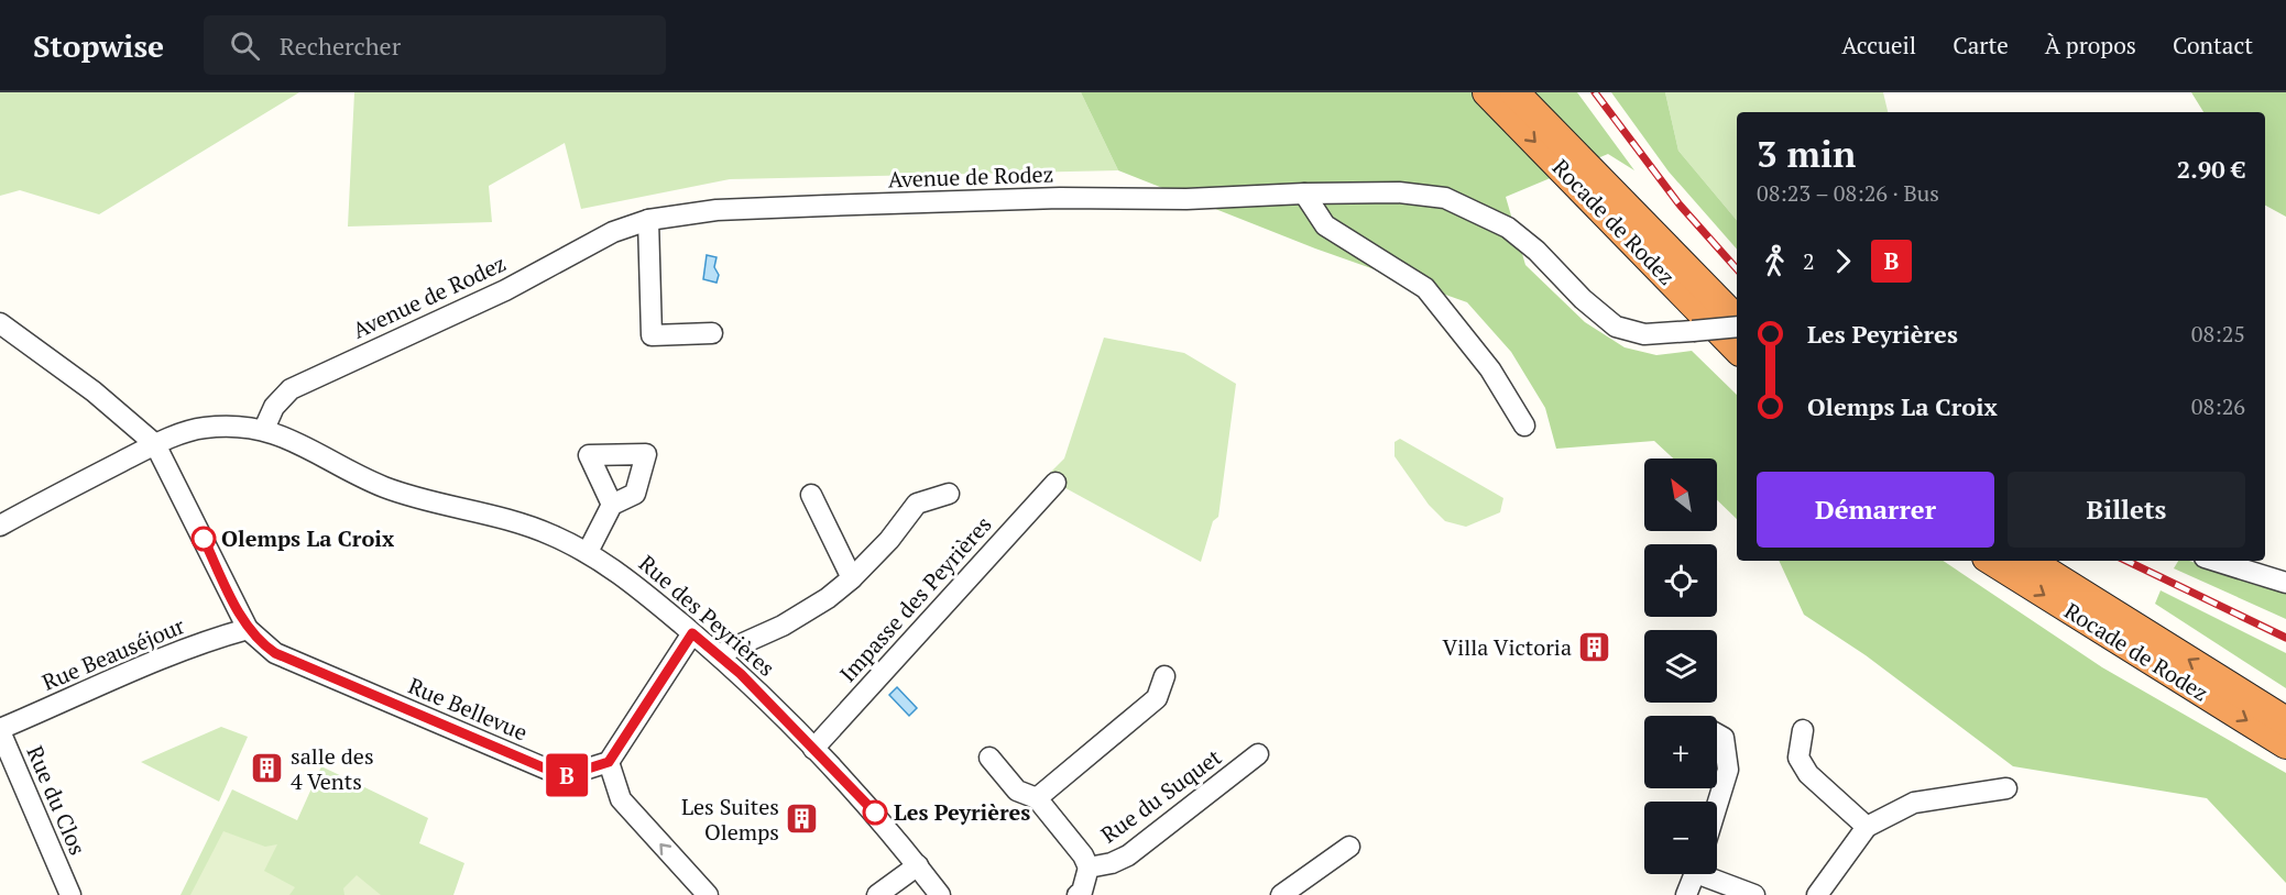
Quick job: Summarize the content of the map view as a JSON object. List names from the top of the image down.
{
  "streets": {
    "highway": ["Rocade de Rodez"],
    "street": [
      "Avenue de Rodez",
      "Impasse des Peyrières",
      "Rue des Peyrières",
      "Rue Beauséjour",
      "Rue Bellevue",
      "Rue du Suquet",
      "Rue du Clos"
    ]
  },
  "crossings": [
    ["Avenue de Rodez", "Rue des Peyrières"],
    ["Impasse des Peyrières", "Rue des Peyrières"],
    ["Rue Beauséjour", "Rue Bellevue"],
    ["Rue Beauséjour", "Rue du Clos"]
  ],
  "places": {
    "other": ["Olemps La Croix", "Les Peyrières"],
    "building": ["Villa Victoria", "salle des 4 Vents", "Les Suites Olemps"]
  },
  "lines": ["bus line B"],
  "north": "top left",
  "page": {
    "header": "Stopwise",
    "search": "Rechercher",
    "nav": [
      "Accueil",
      "Carte",
      "À propos",
      "Contact"
    ],
    "on_map": "B",
    "heading": ["3 min", "08:23 – 08:26 · Bus", "2.90 €"],
    "legs": ["2", "B"],
    "list": [
      {
        "name": "Les Peyrières",
        "value": "08:25"
      },
      {
        "name": "Olemps La Croix",
        "value": "08:26"
      }
    ],
    "map_buttons": ["+", "−"],
    "buttons": ["Démarrer", "Billets"]
  }
}
